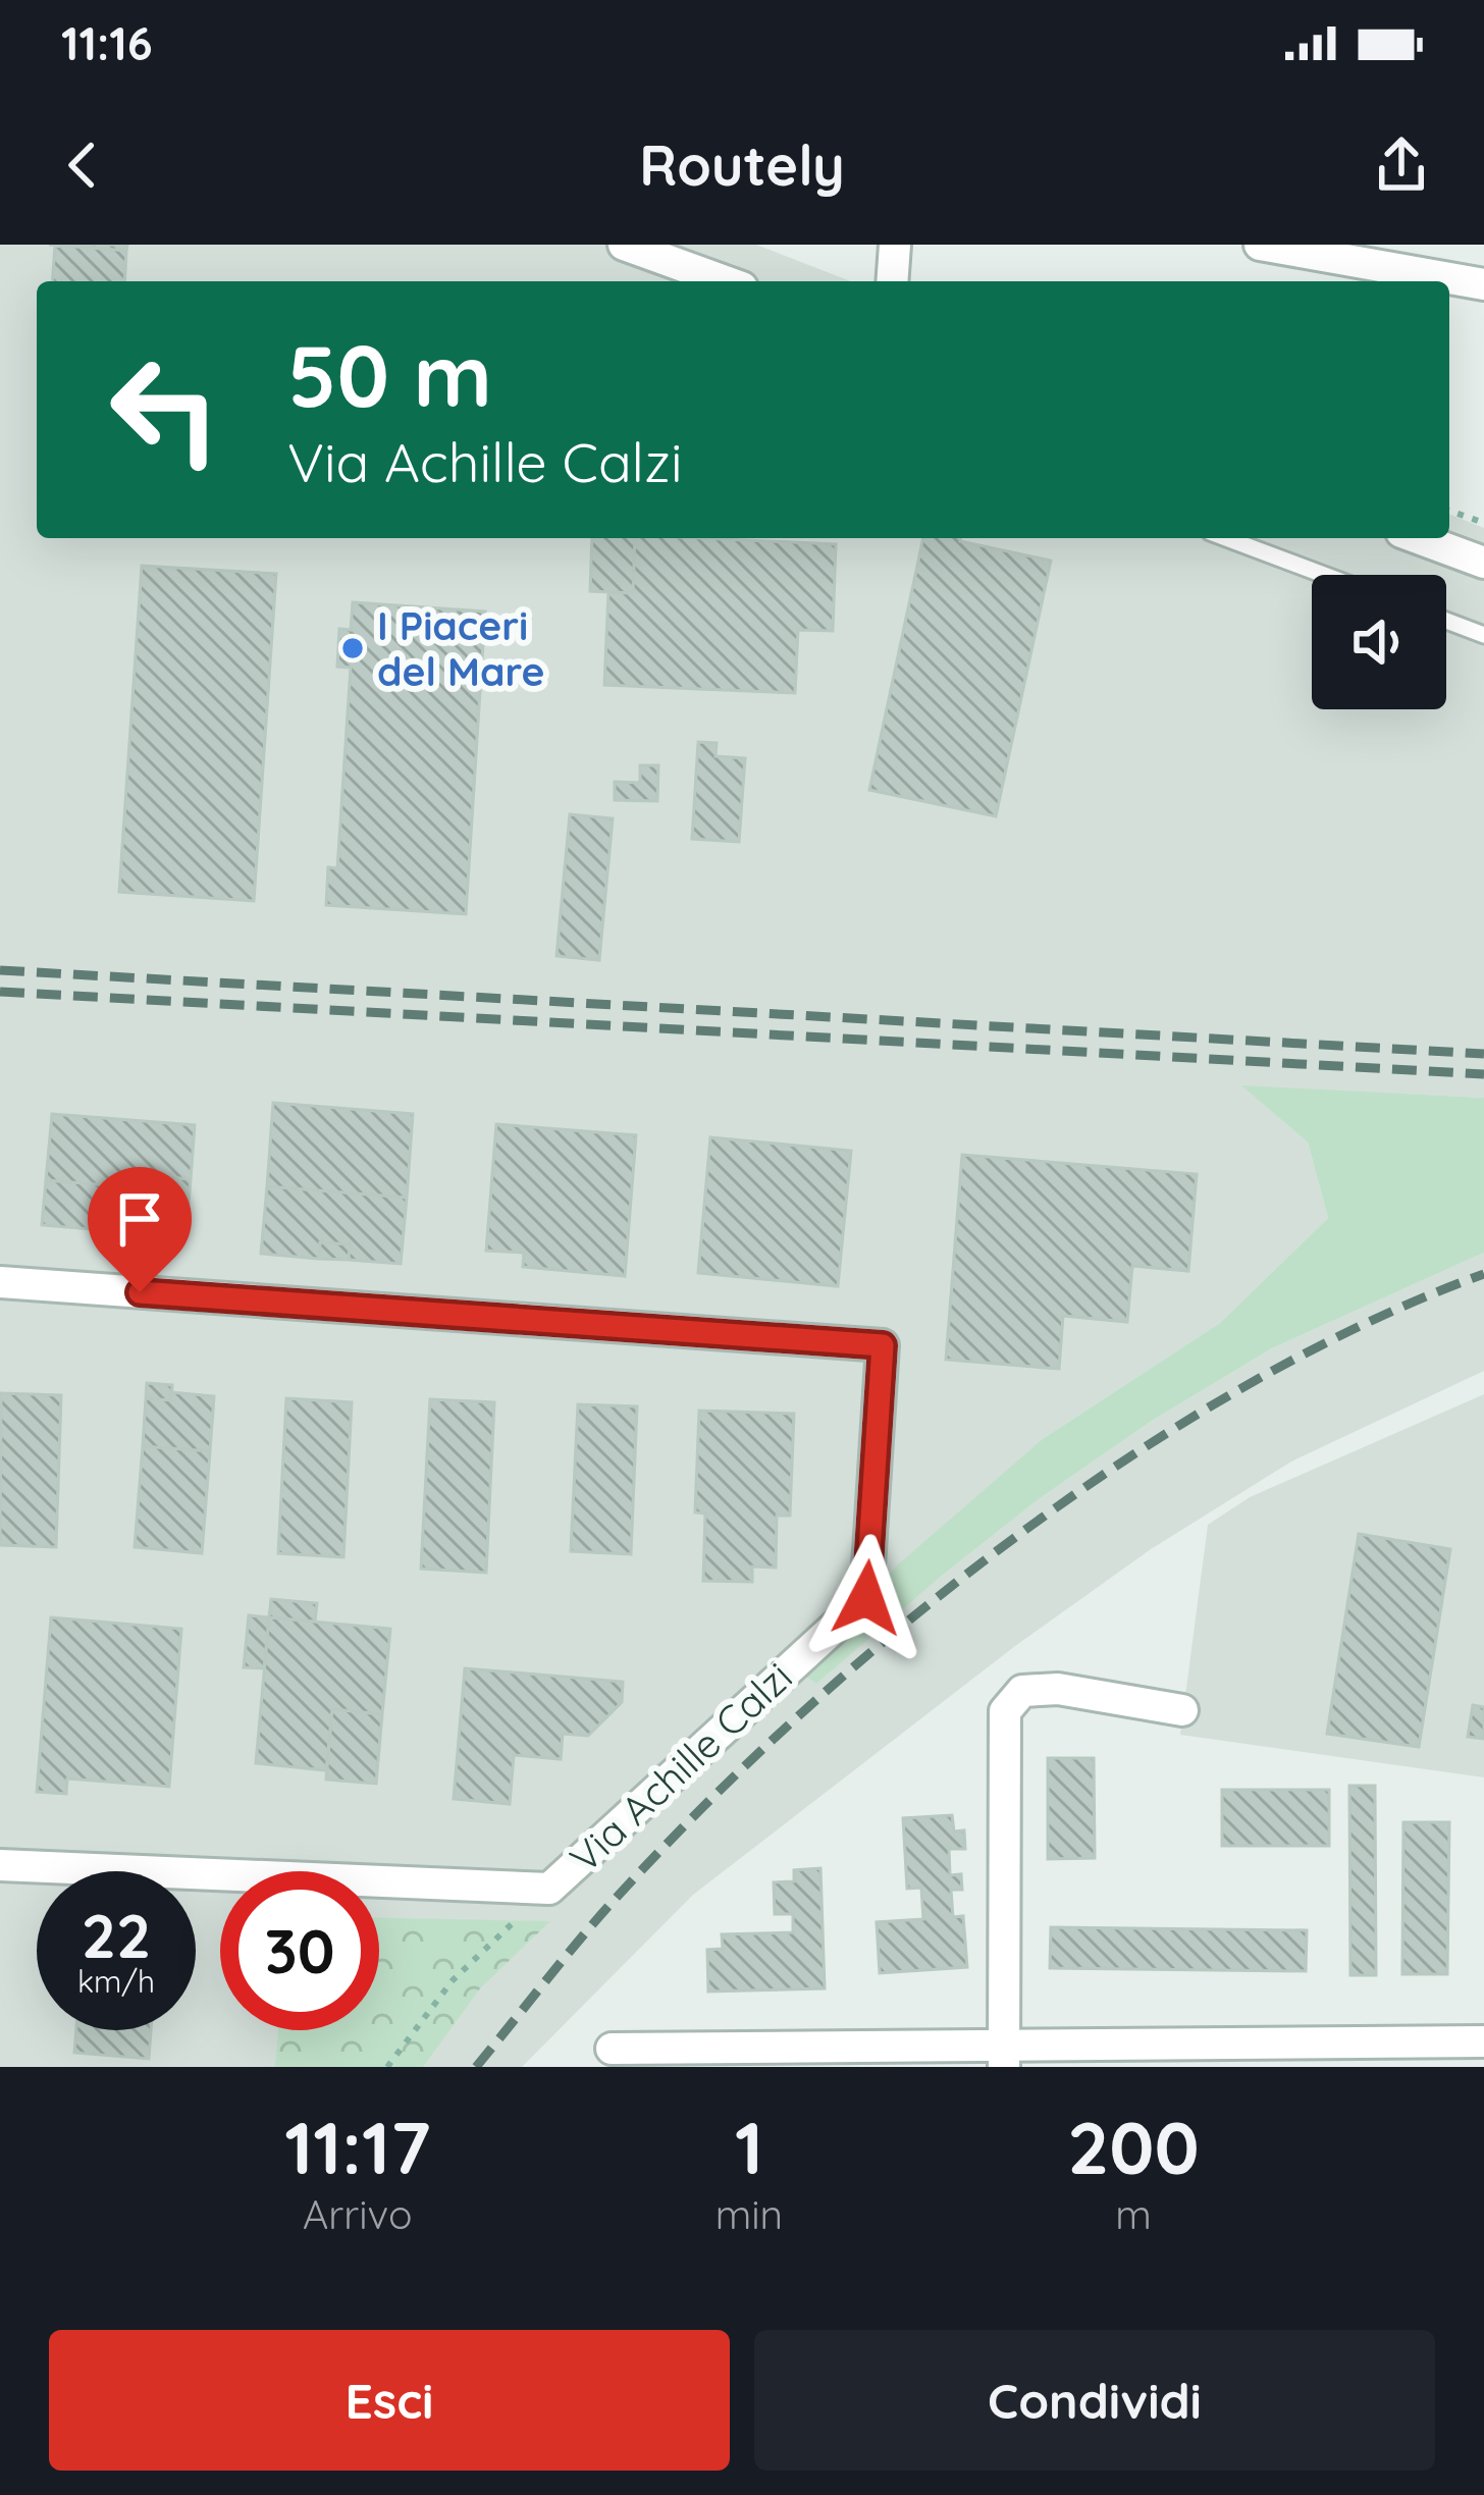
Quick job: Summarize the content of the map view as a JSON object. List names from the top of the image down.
{
  "streets": {
    "street": ["Via Achille Calzi"]
  },
  "places": ["I Piaceri del Mare"],
  "page": {
    "status": "11:16",
    "header": "Routely",
    "turn": ["50 m", "Via Achille Calzi"],
    "speed": "22 km/h",
    "limit": "30",
    "eta": [
      "11:17",
      "Arrivo",
      "1",
      "min",
      "200",
      "m"
    ],
    "buttons": ["Esci", "Condividi"]
  }
}
